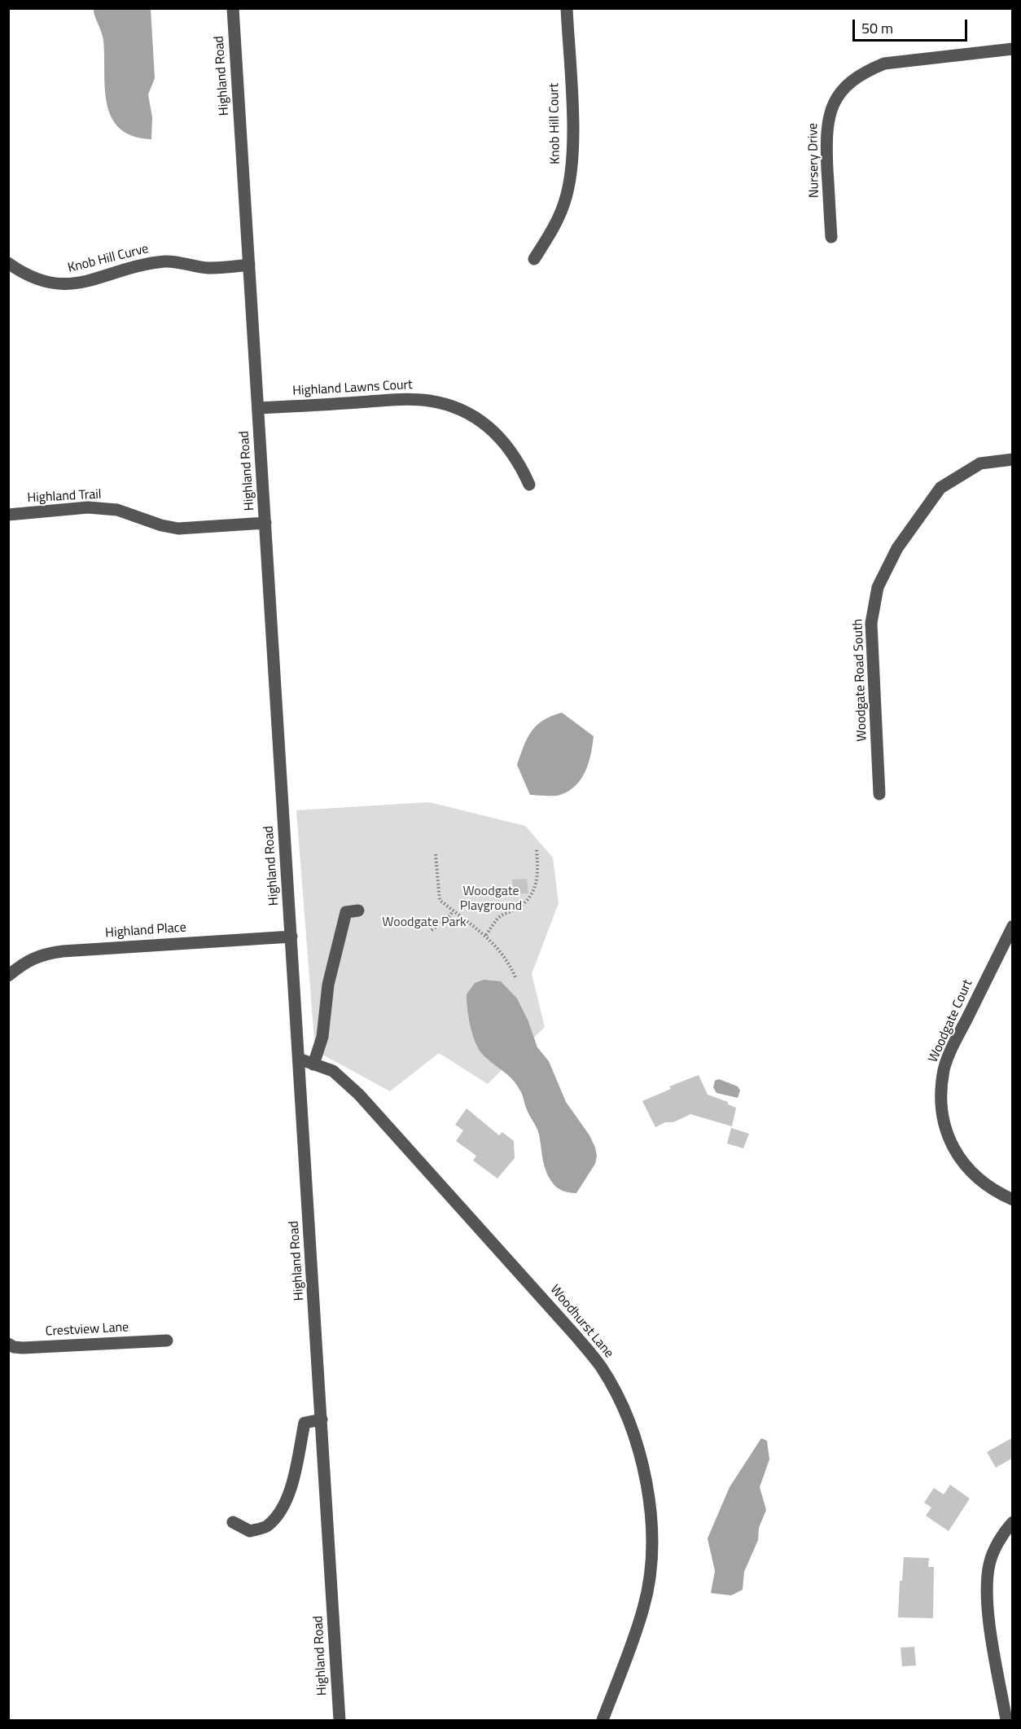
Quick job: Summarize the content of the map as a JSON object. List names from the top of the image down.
{
  "streets": {
    "street": [
      "Highland Road",
      "Knob Hill Court",
      "Nursery Drive",
      "Knob Hill Curve",
      "Highland Lawns Court",
      "Highland Trail",
      "Woodgate Road South",
      "Highland Place",
      "Woodgate Court",
      "Woodhurst Lane",
      "Crestview Lane"
    ]
  },
  "crossings": [
    ["Highland Road", "Knob Hill Curve"],
    ["Highland Road", "Highland Lawns Court"],
    ["Highland Road", "Highland Trail"],
    ["Highland Road", "Highland Place"],
    ["Highland Road", "Woodhurst Lane"]
  ],
  "parks": ["Woodgate Playground", "Woodgate Park"],
  "scale_bar": "50 m"
}
